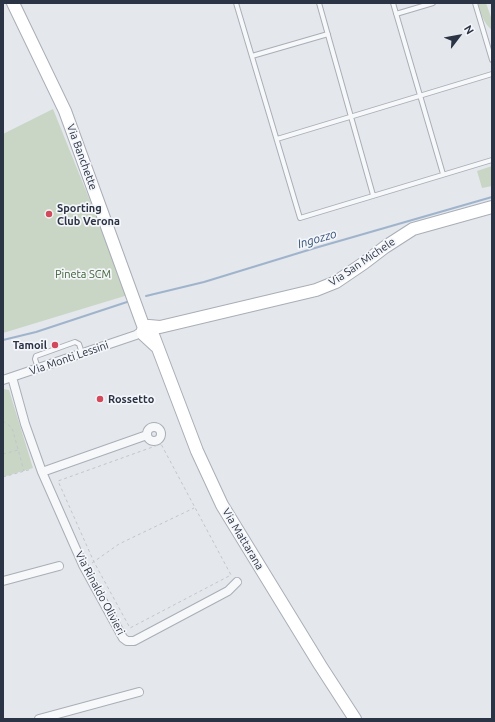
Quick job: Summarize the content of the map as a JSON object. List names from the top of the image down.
{
  "streets": {
    "street": [
      "Via Banchette",
      "Via San Michele",
      "Via Monti Lessini",
      "Via Mattarana",
      "Via Rinaldo Olivieri"
    ]
  },
  "crossings": [
    ["Via Banchette", "Via San Michele"],
    ["Via Banchette", "Via Monti Lessini"],
    ["Via Banchette", "Via Mattarana"],
    ["Via San Michele", "Via Monti Lessini"],
    ["Via San Michele", "Via Mattarana"],
    ["Via Monti Lessini", "Via Mattarana"],
    ["Via Monti Lessini", "Via Rinaldo Olivieri"]
  ],
  "water": ["Ingozzo"],
  "parks": ["Pineta SCM"],
  "places": ["Sporting Club Verona", "Tamoil", "Rossetto"],
  "north": "top right"
}
